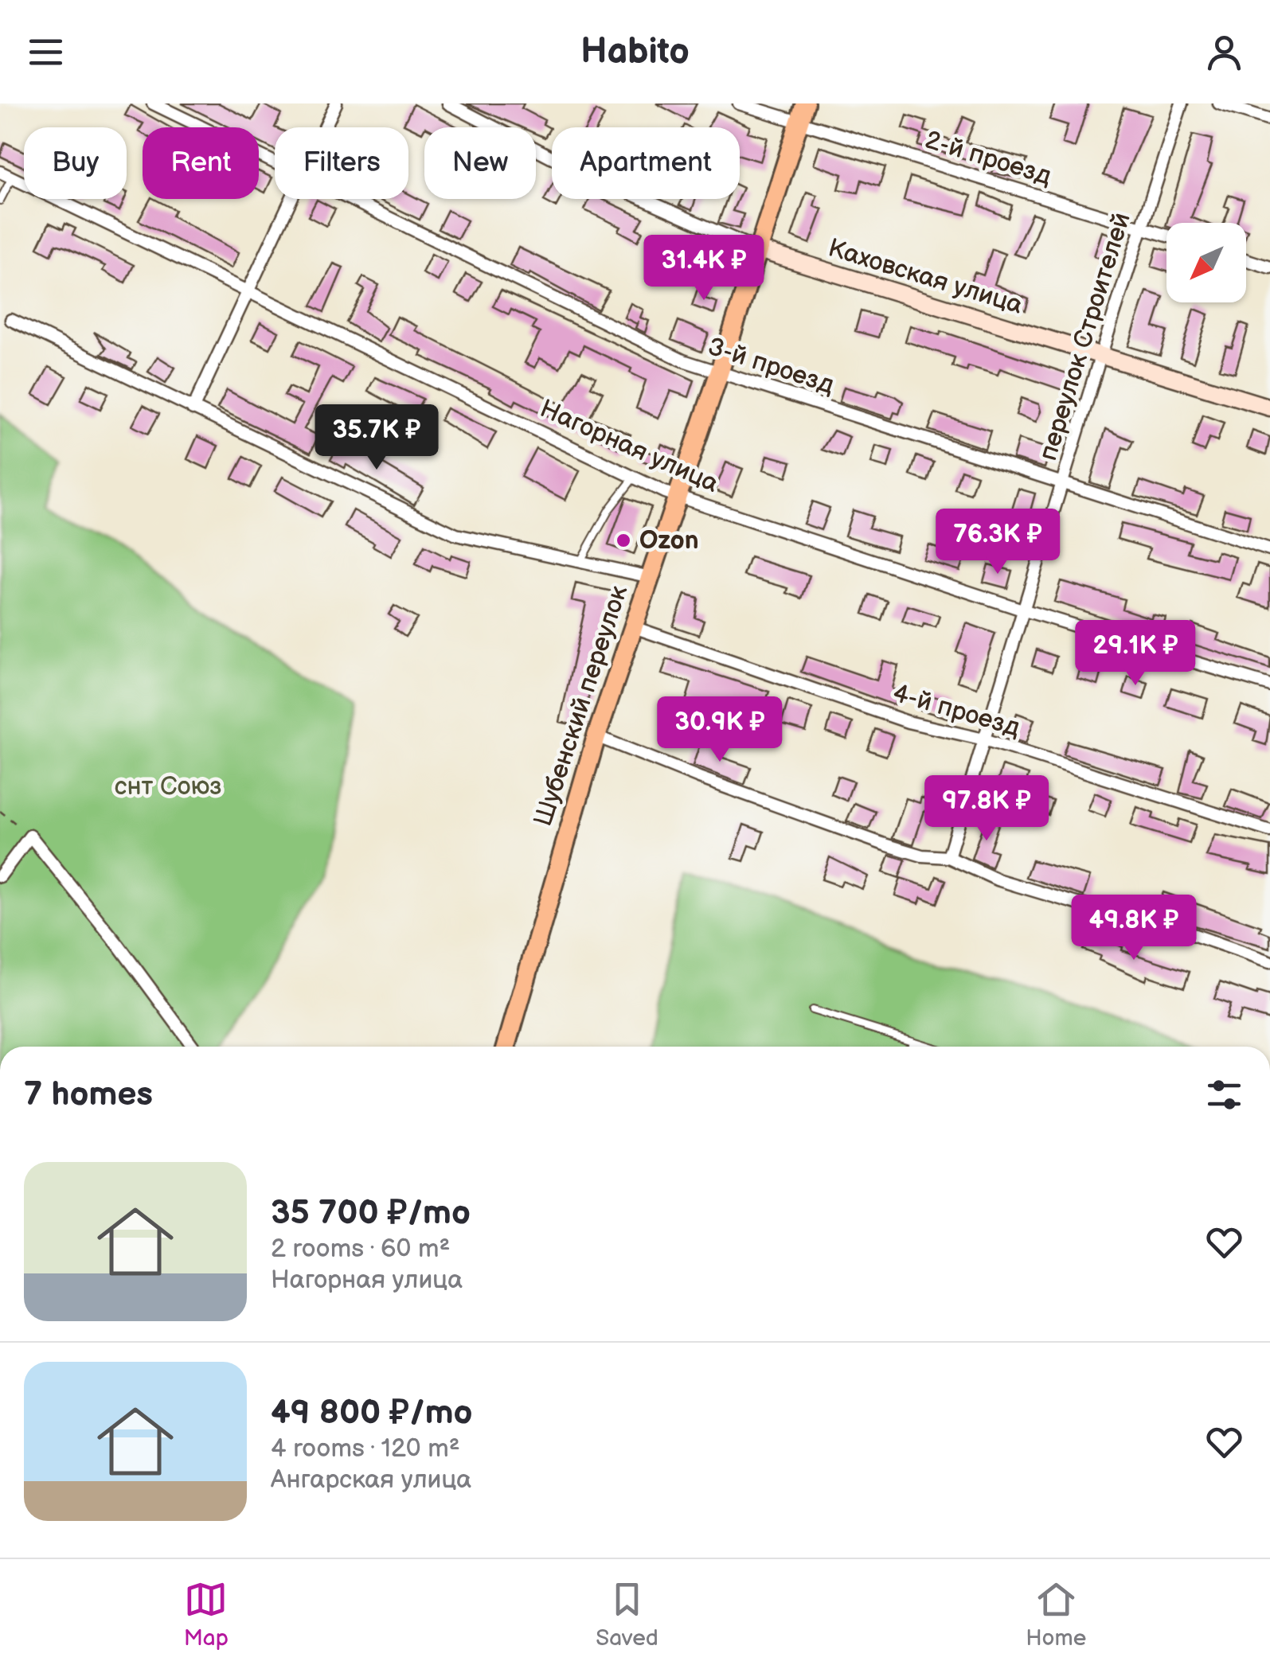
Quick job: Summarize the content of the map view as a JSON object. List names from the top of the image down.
{
  "streets": {
    "main road": ["Каховская улица", "Шубенский переулок"],
    "street": [
      "2-й проезд",
      "переулок Строителей",
      "3-й проезд",
      "Нагорная улица",
      "4-й проезд"
    ]
  },
  "crossings": [
    ["2-й проезд", "переулок Строителей"],
    ["2-й проезд", "Шубенский переулок"],
    ["Каховская улица", "переулок Строителей"],
    ["Каховская улица", "Шубенский переулок"],
    ["переулок Строителей", "3-й проезд"],
    ["переулок Строителей", "Нагорная улица"],
    ["переулок Строителей", "4-й проезд"],
    ["3-й проезд", "Шубенский переулок"],
    ["Нагорная улица", "Шубенский переулок"],
    ["Шубенский переулок", "4-й проезд"]
  ],
  "parks": ["снт Союз"],
  "places": ["Ozon"],
  "north": "bottom left",
  "page": {
    "header": "Habito",
    "chip": [
      "Buy",
      "Rent",
      "Filters",
      "New",
      "Apartment"
    ],
    "price": [
      "31.4K ₽",
      "35.7K ₽",
      "76.3K ₽",
      "29.1K ₽",
      "30.9K ₽",
      "97.8K ₽",
      "49.8K ₽"
    ],
    "heading": "7 homes",
    "list": [
      {
        "name": "35 700 ₽/mo",
        "note": "2 rooms · 60 m² · Нагорная улица"
      },
      {
        "name": "49 800 ₽/mo",
        "note": "4 rooms · 120 m² · Ангарская улица"
      }
    ],
    "tabs": ["Map", "Saved", "Home"]
  }
}
